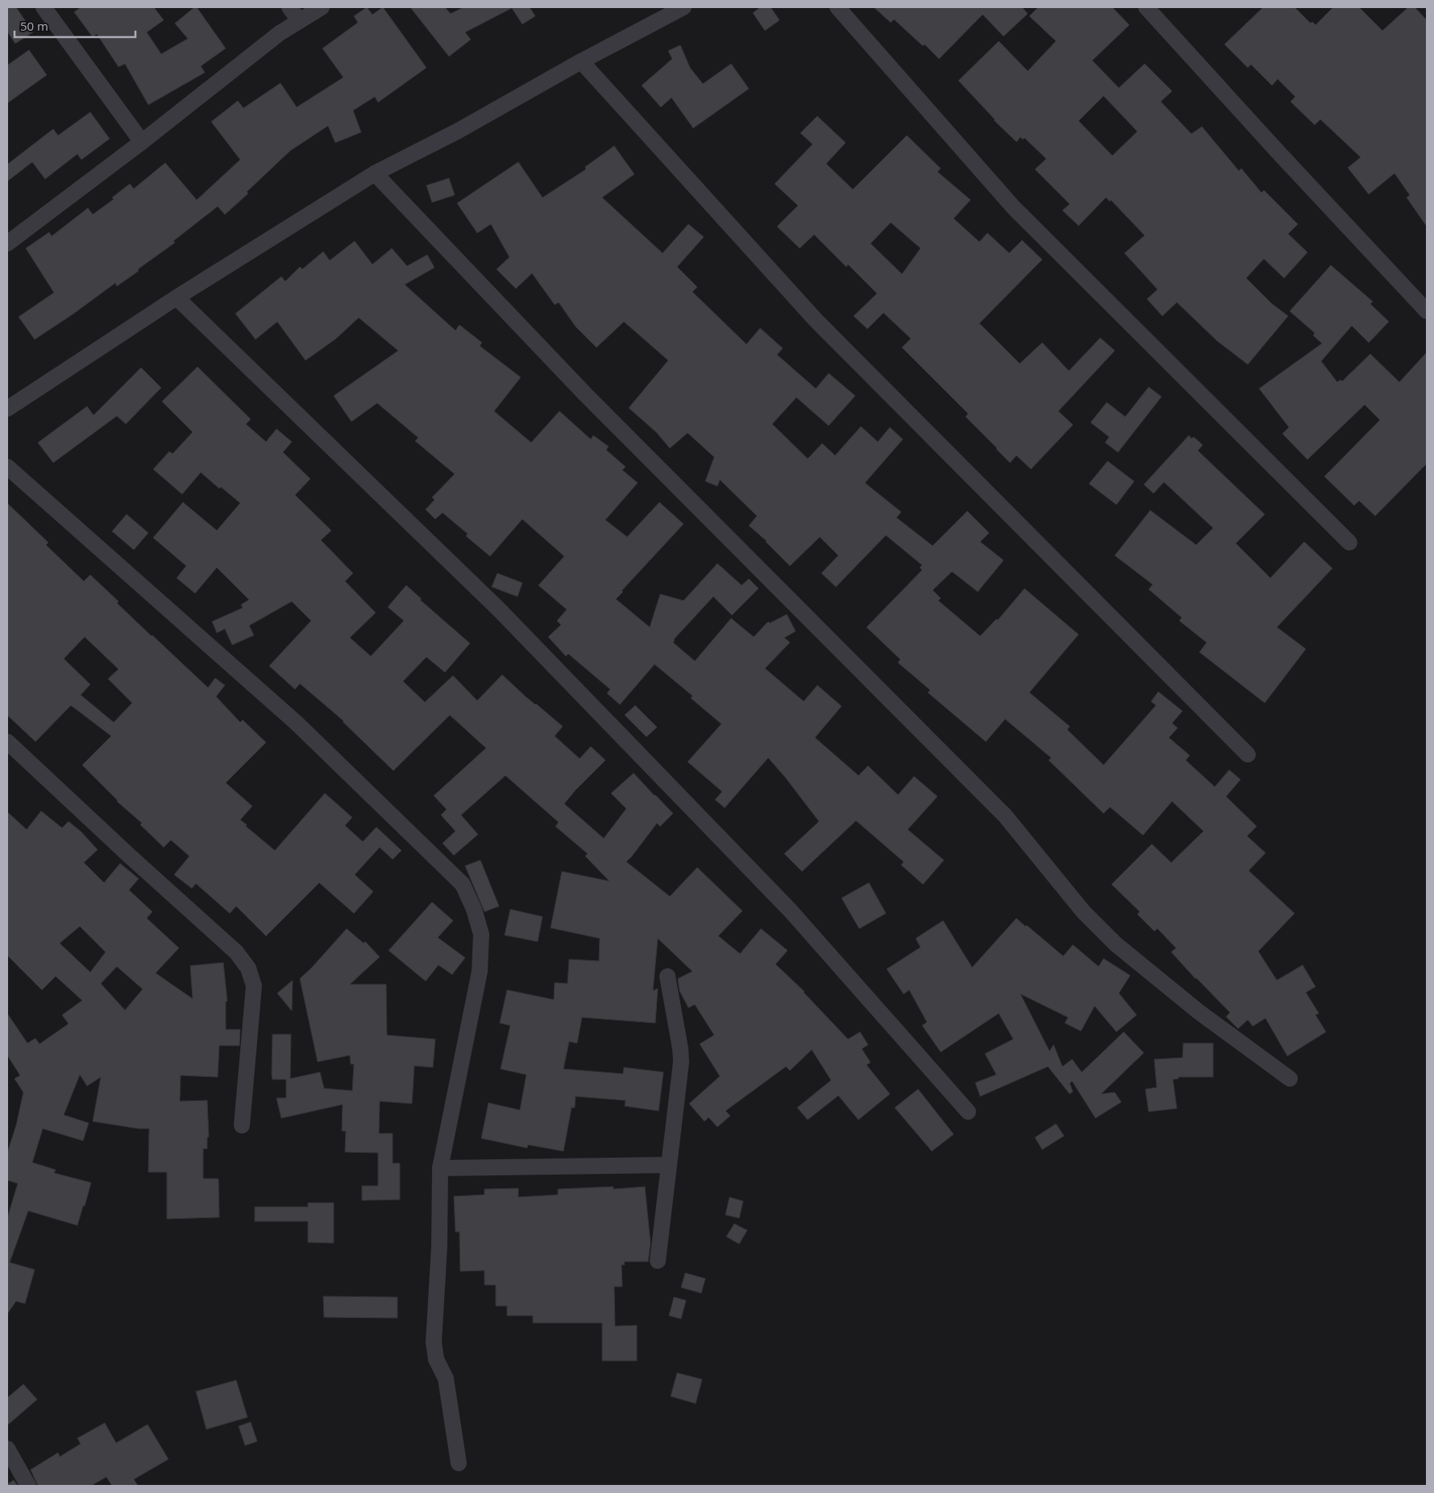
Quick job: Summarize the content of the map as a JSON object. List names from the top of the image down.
{
  "scale_bar": "50 m"
}
